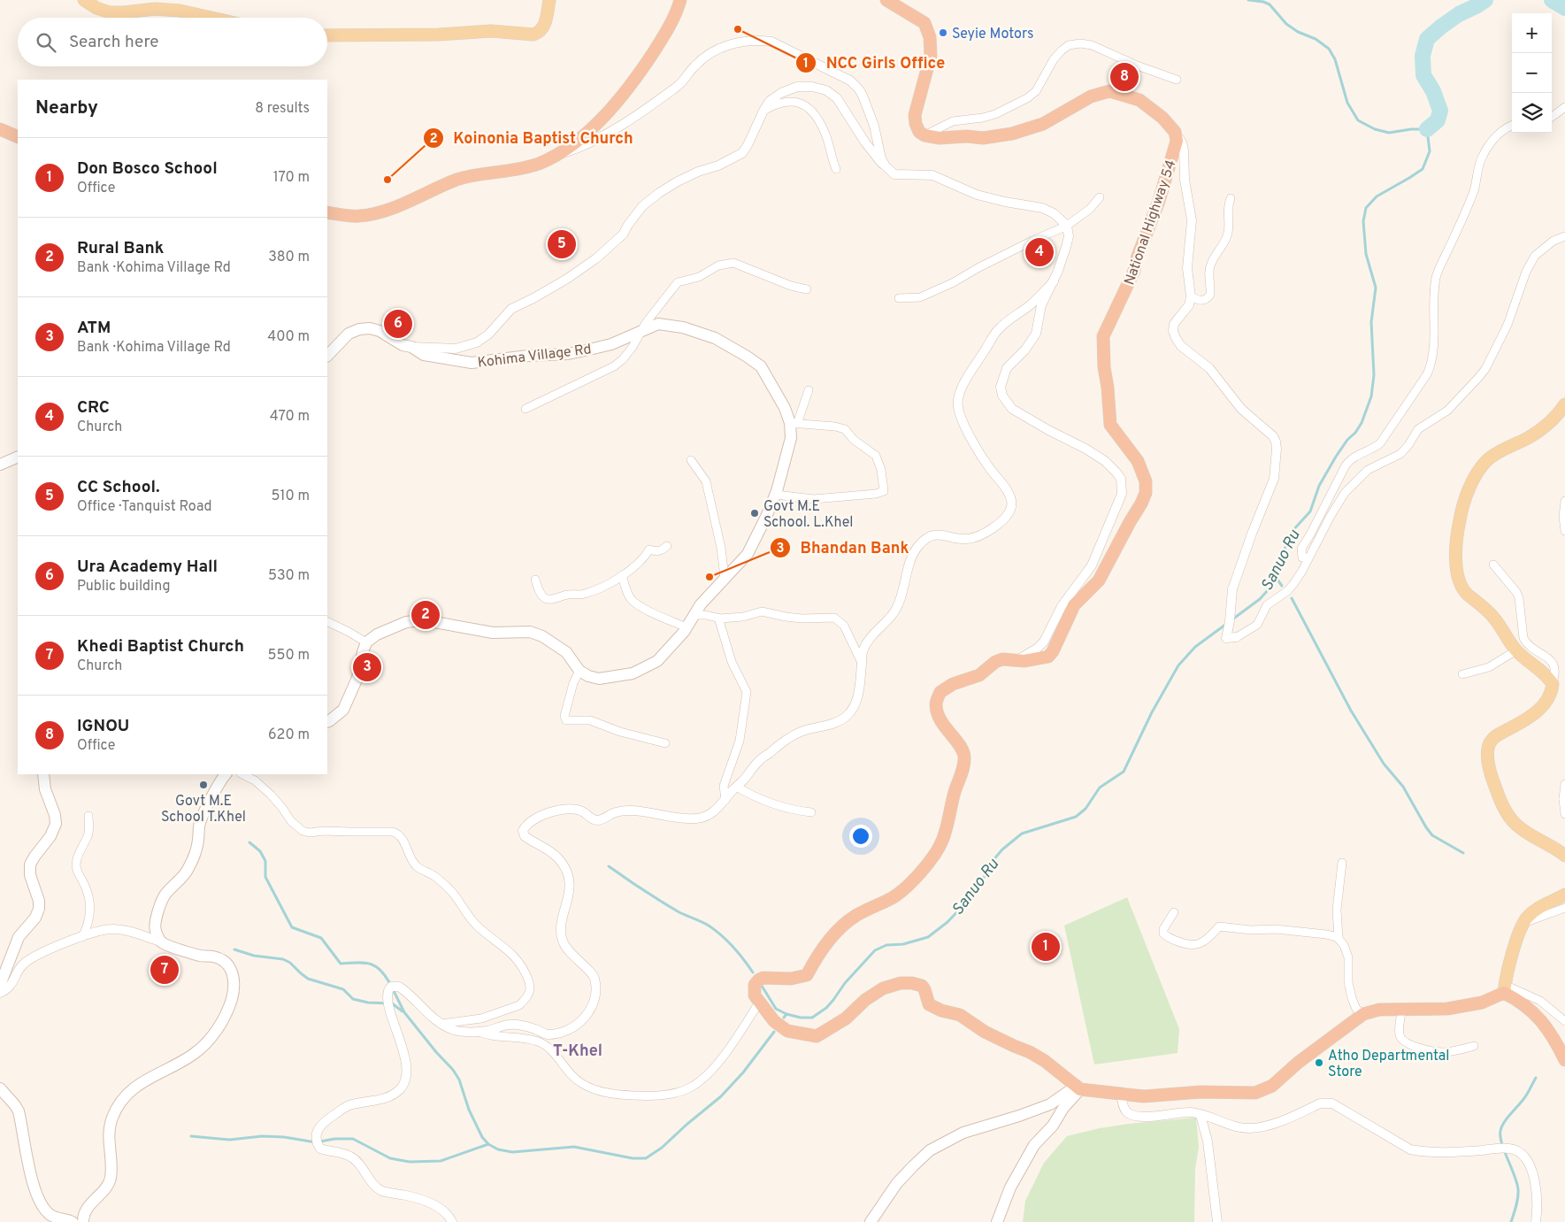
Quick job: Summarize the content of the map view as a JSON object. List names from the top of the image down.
{
  "streets": {
    "highway": ["National Highway 54"],
    "main road": ["Kohima Village Rd"]
  },
  "districts": ["T-Khel"],
  "water": ["Sanuo Ru"],
  "places": [
    "NCC Girls Office",
    "Seyie Motors",
    "Koinonia Baptist Church",
    "Govt M.E School. L.Khel",
    "Bhandan Bank",
    "Govt M.E School T.Khel",
    "Atho Departmental Store"
  ],
  "page": {
    "map_buttons": ["+", "−"],
    "search": "Search here",
    "pins": [
      "8",
      "5",
      "4",
      "6",
      "2",
      "3",
      "1",
      "7"
    ],
    "heading": ["Nearby", "8 results"],
    "list": [
      {
        "mark": "1",
        "name": "Don Bosco School",
        "note": "Office",
        "value": "170 m"
      },
      {
        "mark": "2",
        "name": "Rural Bank",
        "note": "Bank · Kohima Village Rd",
        "value": "380 m"
      },
      {
        "mark": "3",
        "name": "ATM",
        "note": "Bank · Kohima Village Rd",
        "value": "400 m"
      },
      {
        "mark": "4",
        "name": "CRC",
        "note": "Church",
        "value": "470 m"
      },
      {
        "mark": "5",
        "name": "CC School.",
        "note": "Office · Tanquist Road",
        "value": "510 m"
      },
      {
        "mark": "6",
        "name": "Ura Academy Hall",
        "note": "Public building",
        "value": "530 m"
      },
      {
        "mark": "7",
        "name": "Khedi Baptist Church",
        "note": "Church",
        "value": "550 m"
      },
      {
        "mark": "8",
        "name": "IGNOU",
        "note": "Office",
        "value": "620 m"
      }
    ]
  }
}
